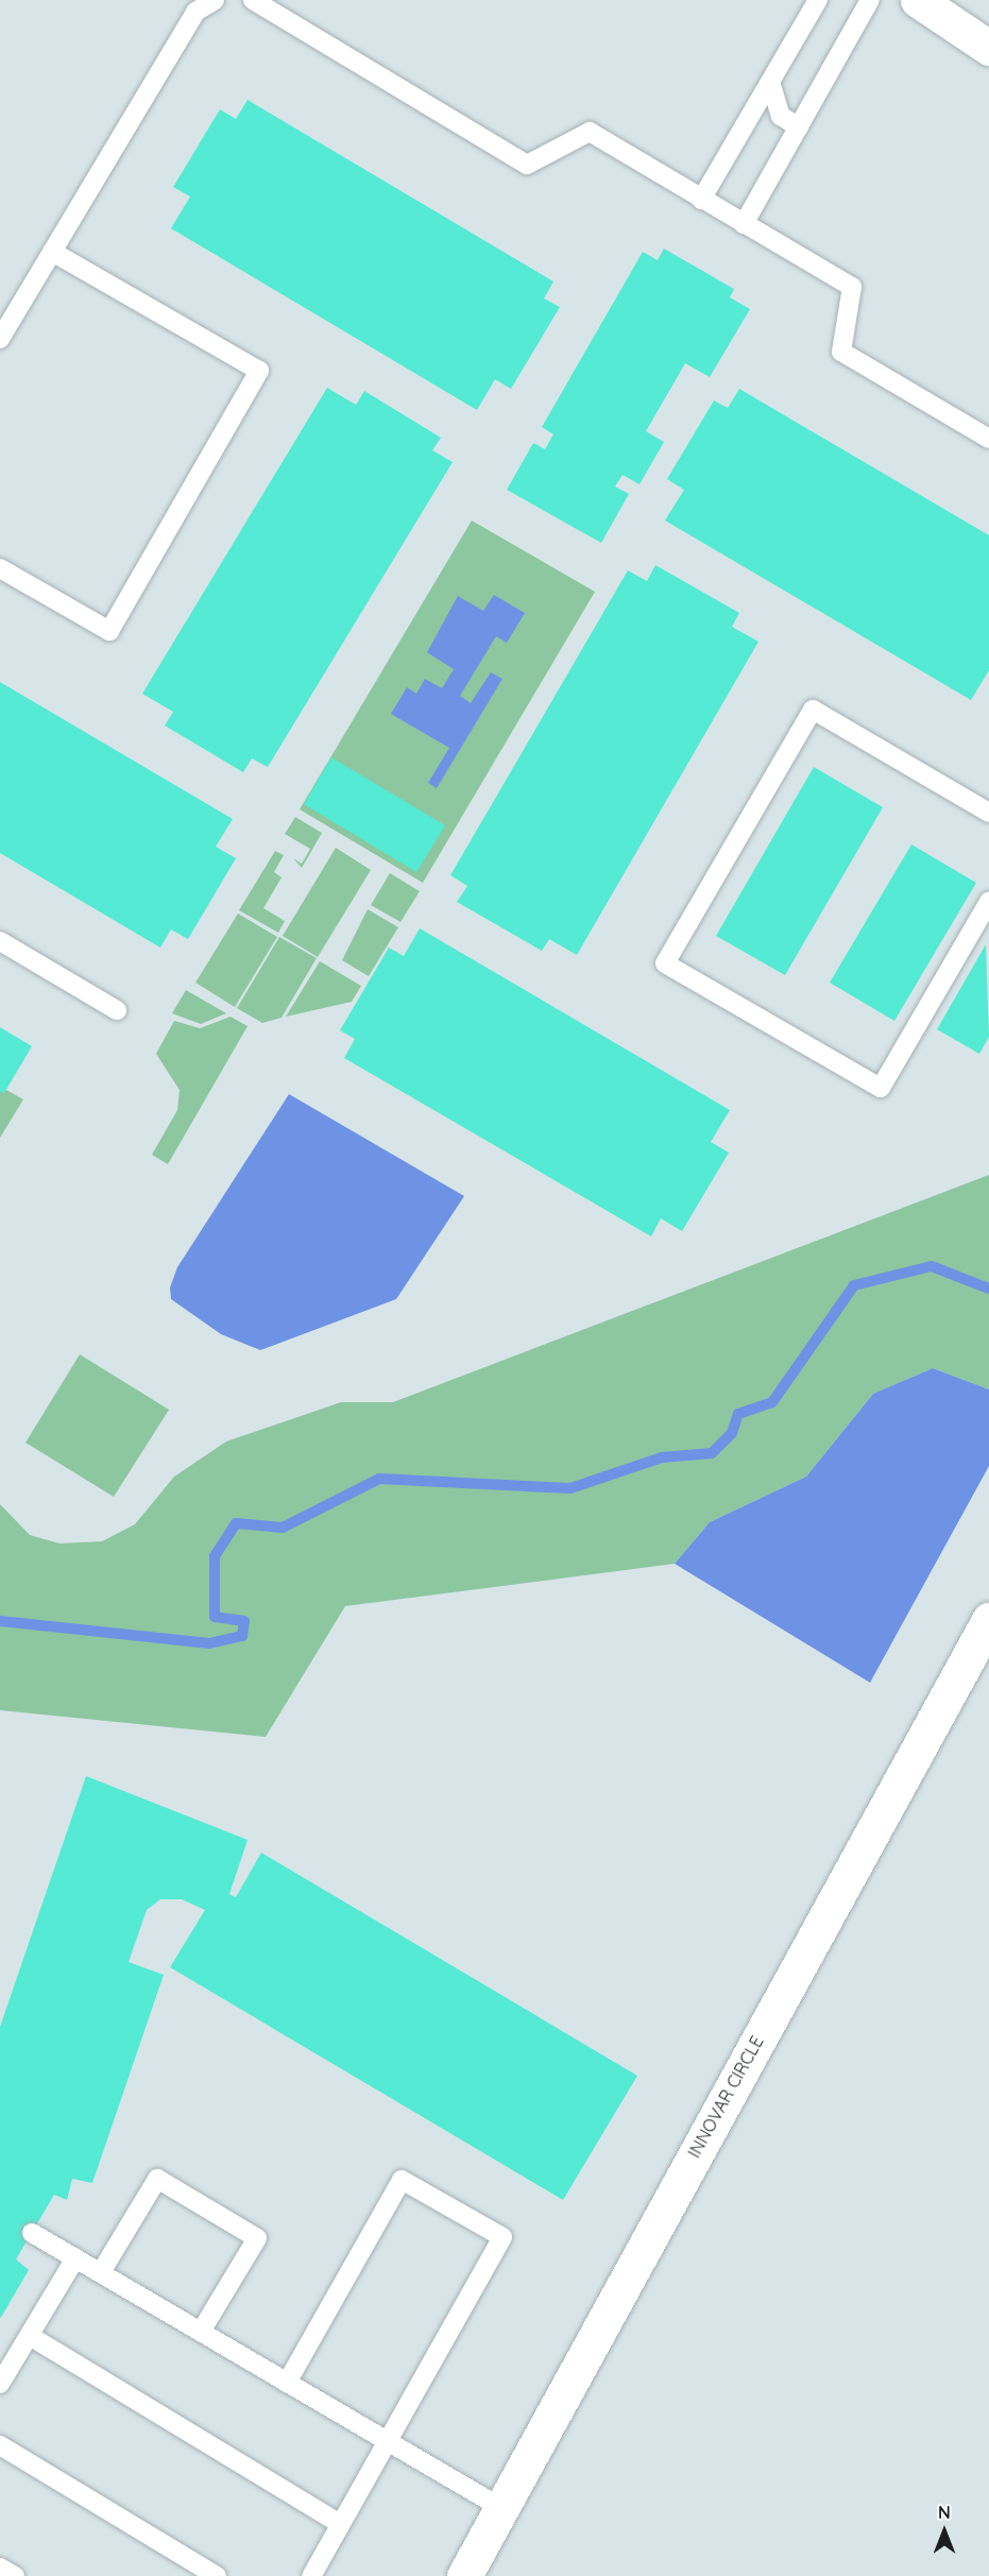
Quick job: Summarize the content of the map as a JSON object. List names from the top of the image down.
{
  "streets": {
    "street": ["INNOVAR CIRCLE"]
  },
  "north": "top"
}
